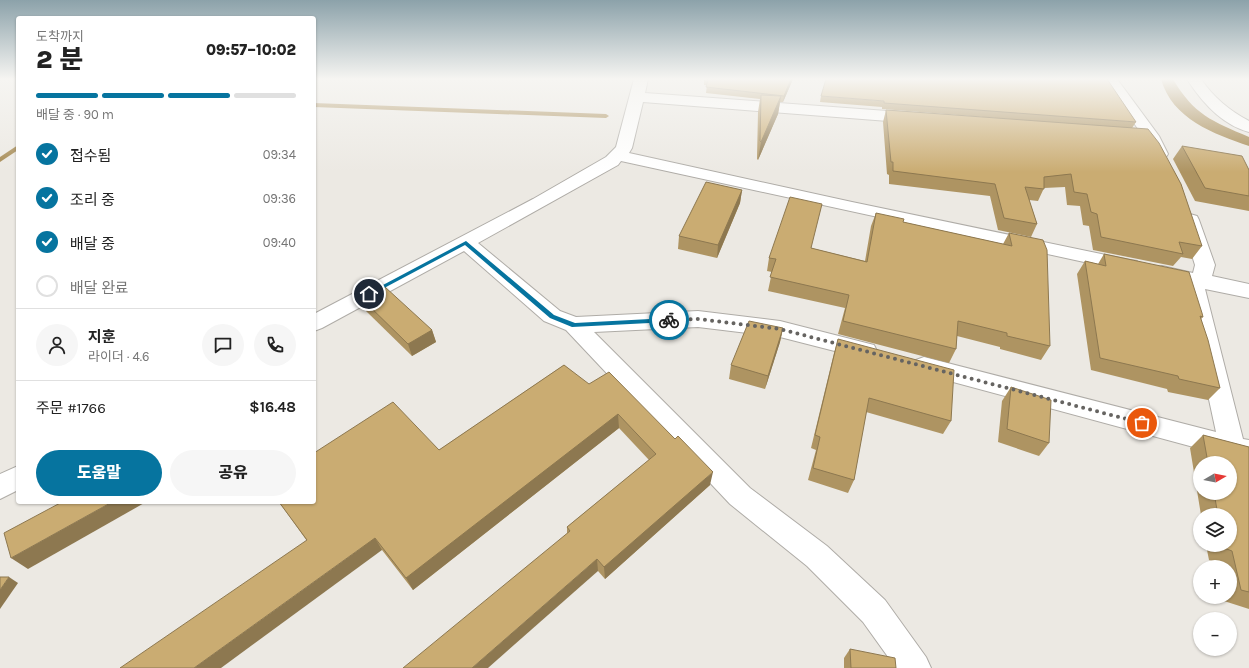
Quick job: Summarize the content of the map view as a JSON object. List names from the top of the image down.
{
  "north": "right",
  "page": {
    "heading": ["2 분", "도착까지", "09:57–10:02"],
    "panel": [
      "지훈",
      "라이더 · 4.6",
      "주문 #1766",
      "$16.48"
    ],
    "bar": "배달 중 · 90 m",
    "list": [
      ["접수됨", "09:34"],
      ["조리 중", "09:36"],
      ["배달 중", "09:40"],
      "배달 완료"
    ],
    "buttons": ["도움말", "공유"],
    "map_buttons": ["+", "−"]
  }
}
